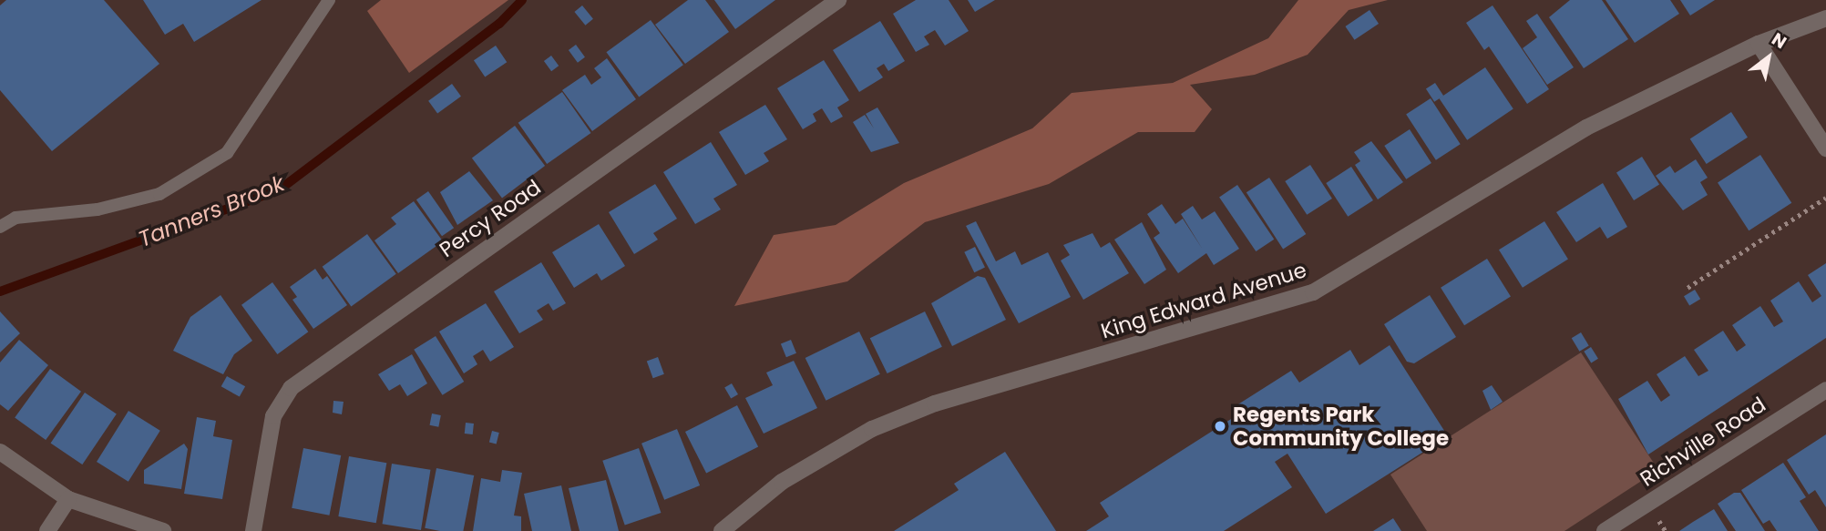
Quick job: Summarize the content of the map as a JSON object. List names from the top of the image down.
{
  "streets": {
    "street": ["Percy Road", "King Edward Avenue", "Richville Road"]
  },
  "water": ["Tanners Brook"],
  "places": ["Regents Park Community College"],
  "north": "top right"
}
